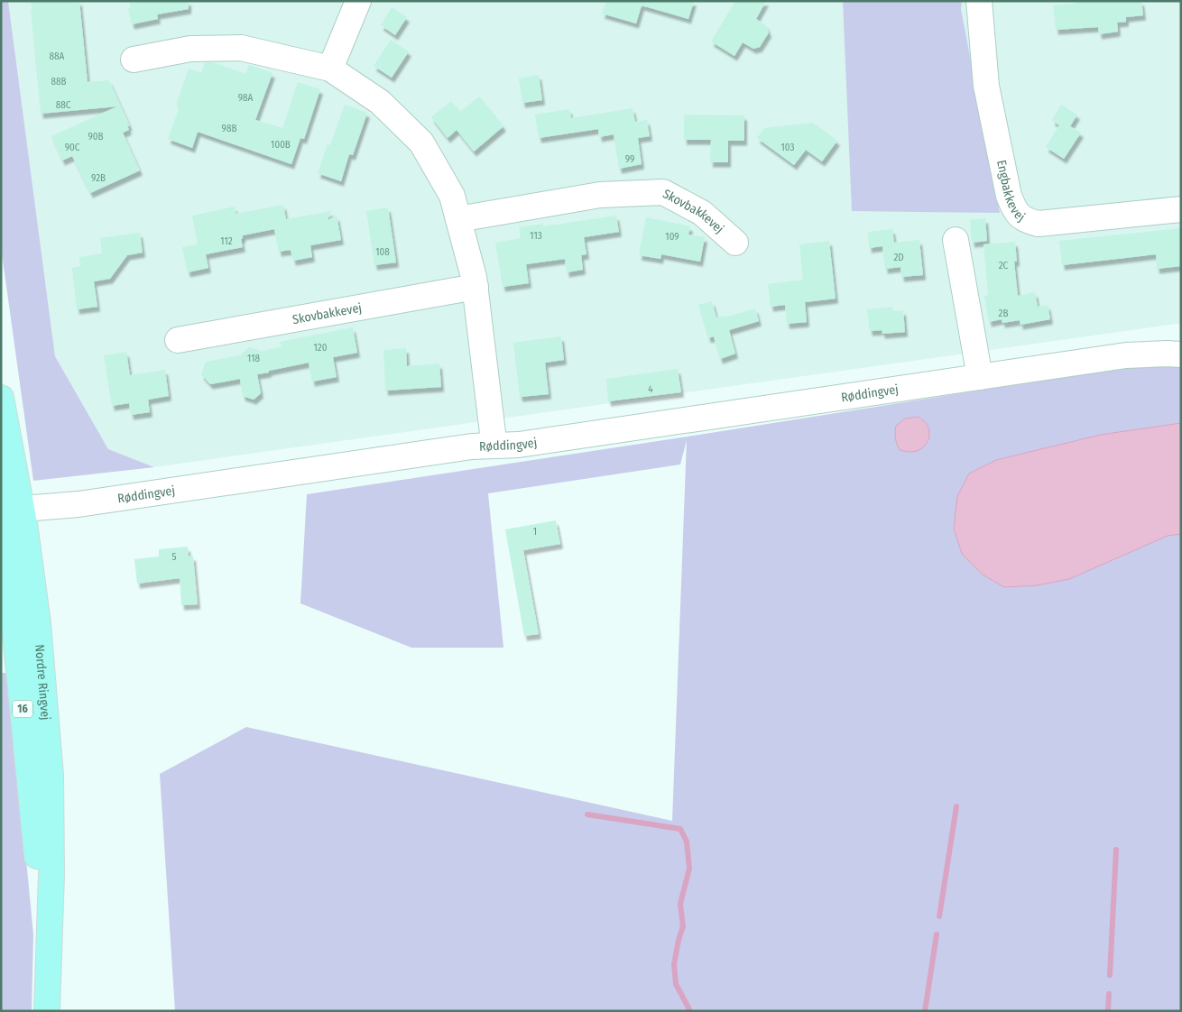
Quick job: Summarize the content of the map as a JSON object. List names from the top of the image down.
{
  "streets": {
    "main road": ["Nordre Ringvej", "16"],
    "street": ["Engbakkevej", "Skovbakkevej", "Røddingvej"]
  },
  "house_numbers": [
    "88A",
    "88B",
    "98A",
    "88C",
    "98B",
    "90B",
    "100B",
    "90C",
    "103",
    "99",
    "92B",
    "113",
    "109",
    "112",
    "108",
    "2D",
    "2C",
    "2B",
    "120",
    "118",
    "4",
    "1",
    "5"
  ]
}
